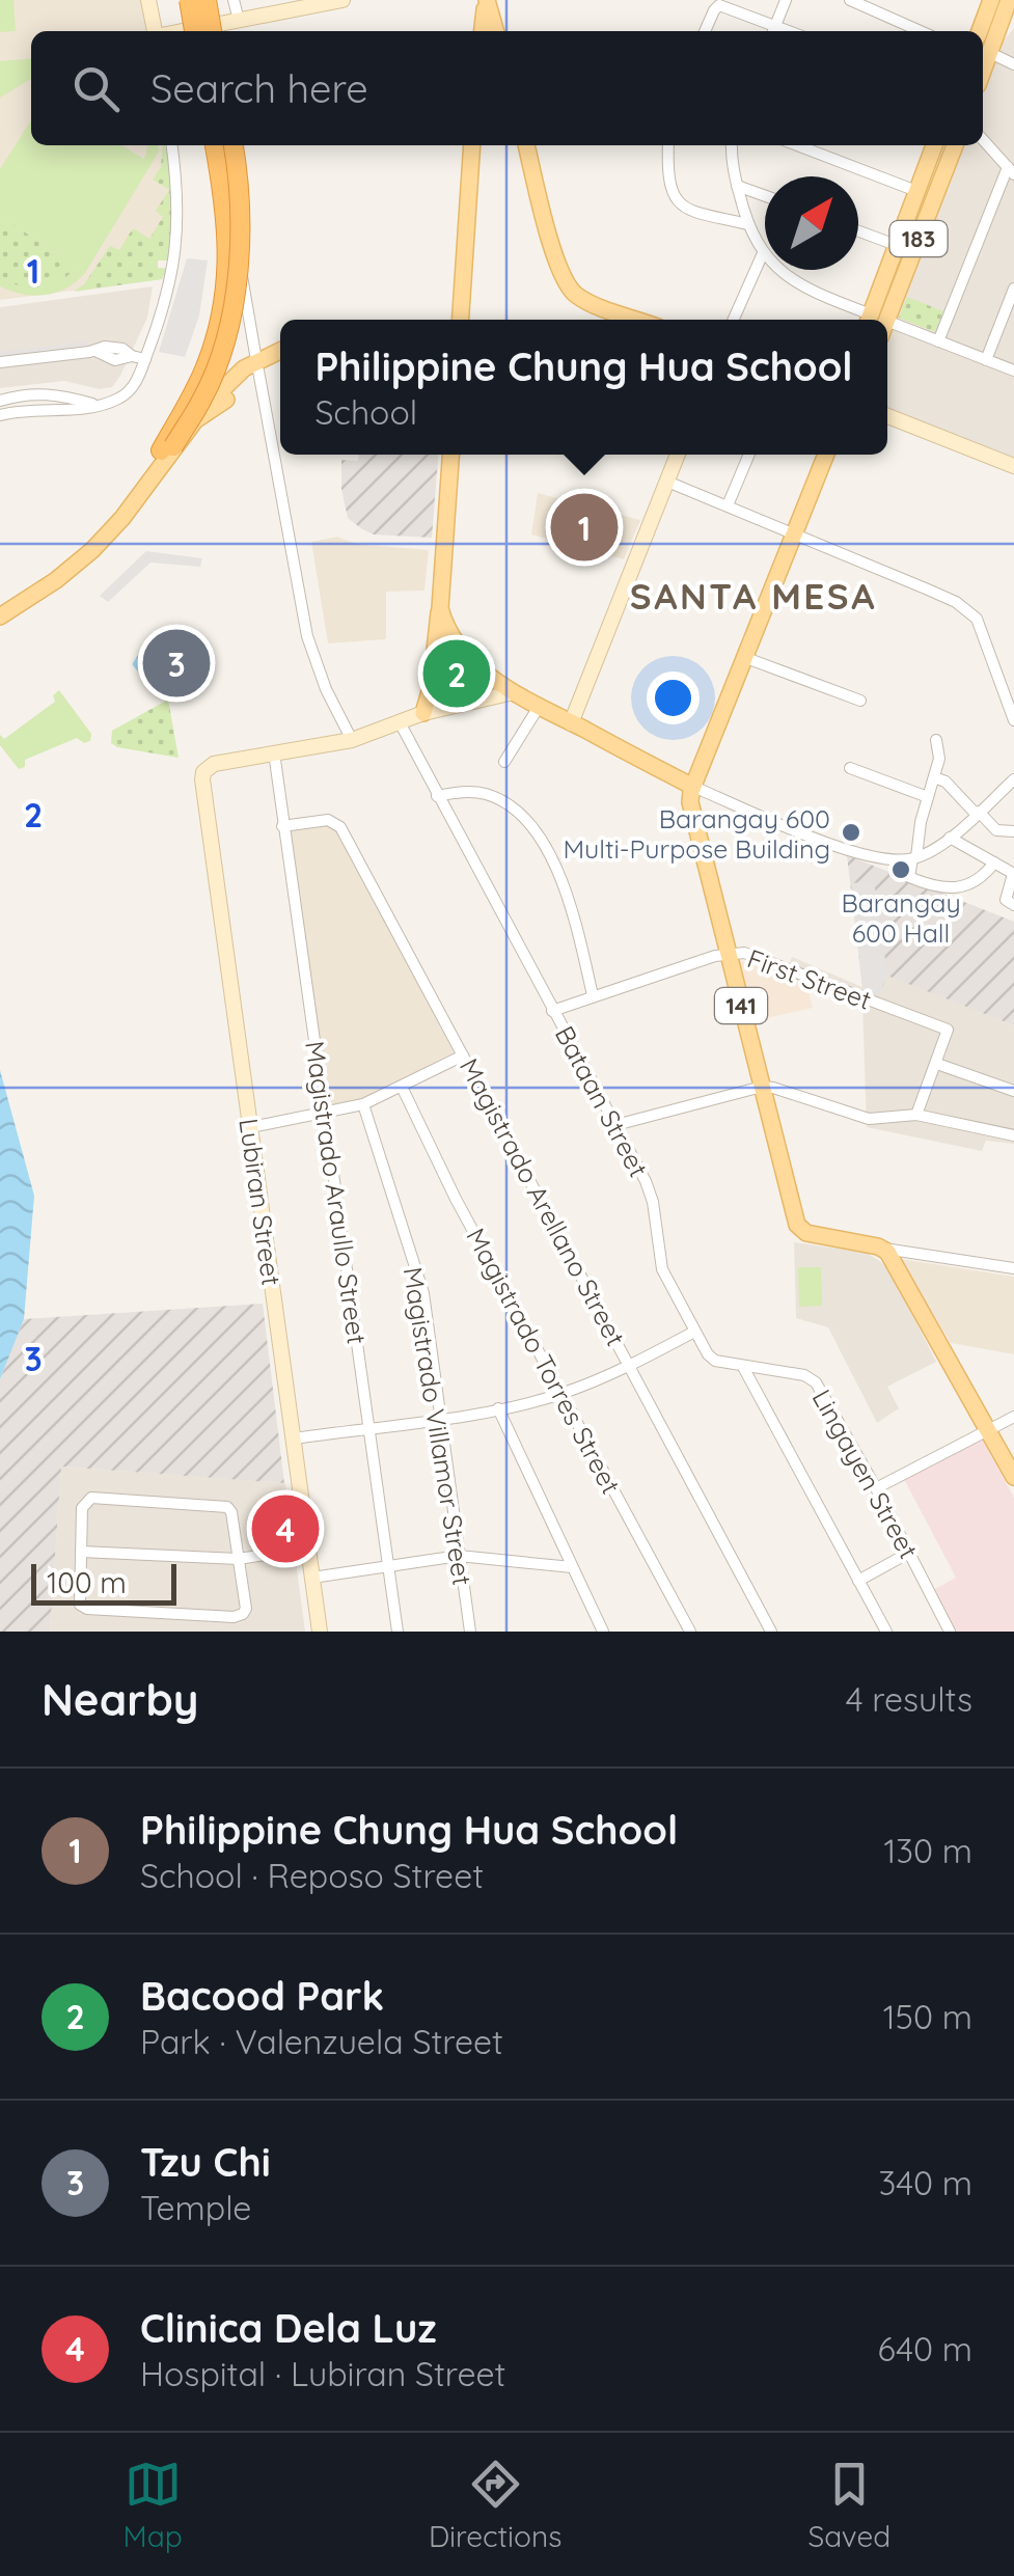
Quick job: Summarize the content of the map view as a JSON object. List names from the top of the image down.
{
  "streets": {
    "main road": ["183", "141", "Lubiran Street"],
    "street": [
      "First Street",
      "Bataan Street",
      "Magistrado Araullo Street",
      "Magistrado Arellano Street",
      "Magistrado Torres Street",
      "Magistrado Villamor Street",
      "Lingayen Street"
    ]
  },
  "crossings": [
    ["First Street", "141"],
    ["First Street", "Bataan Street"],
    ["Bataan Street", "Lingayen Street"],
    ["Magistrado Araullo Street", "Lubiran Street"],
    ["Magistrado Araullo Street", "Magistrado Arellano Street"]
  ],
  "districts": ["SANTA MESA"],
  "places": ["Barangay 600 Multi-Purpose Building", "Barangay 600 Hall"],
  "scale_bar": "100 m",
  "north": "top right",
  "page": {
    "search": "Search here",
    "popup": ["Philippine Chung Hua School", "School"],
    "pins": [
      "1",
      "3",
      "2",
      "4"
    ],
    "scale": "100 m",
    "heading": ["Nearby", "4 results"],
    "list": [
      {
        "mark": "1",
        "name": "Philippine Chung Hua School",
        "note": "School · Reposo Street",
        "value": "130 m"
      },
      {
        "mark": "2",
        "name": "Bacood Park",
        "note": "Park · Valenzuela Street",
        "value": "150 m"
      },
      {
        "mark": "3",
        "name": "Tzu Chi",
        "note": "Temple",
        "value": "340 m"
      },
      {
        "mark": "4",
        "name": "Clinica Dela Luz",
        "note": "Hospital · Lubiran Street",
        "value": "640 m"
      }
    ],
    "nav": ["Map", "Directions", "Saved"]
  },
  "grid": {
    "rows": ["1", "2", "3"]
  }
}
